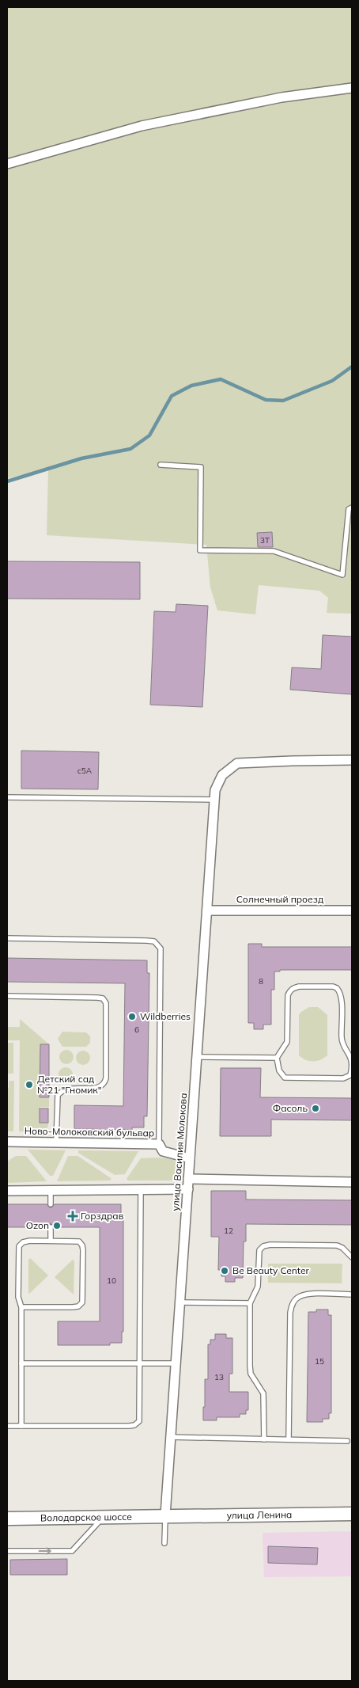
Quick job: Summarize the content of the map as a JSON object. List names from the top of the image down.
{
  "streets": {
    "main road": ["улица Ленина", "Володарское шоссе"],
    "street": ["Солнечный проезд", "Ново-Молоковский бульвар", "улица Василия Молокова"]
  },
  "crossings": [
    ["Солнечный проезд", "улица Василия Молокова"],
    ["Ново-Молоковский бульвар", "улица Василия Молокова"],
    ["улица Василия Молокова", "улица Ленина"],
    ["улица Василия Молокова", "Володарское шоссе"],
    ["улица Ленина", "Володарское шоссе"]
  ],
  "places": {
    "other": [
      "Wildberries",
      "Детский сад №21 \"Гномик\"",
      "Фасоль",
      "Ozon",
      "Be Beauty Center"
    ],
    "health": ["Горздрав"]
  },
  "house_numbers": [
    "3Т",
    "с5А",
    "8",
    "6",
    "12",
    "10",
    "15",
    "13"
  ]
}
